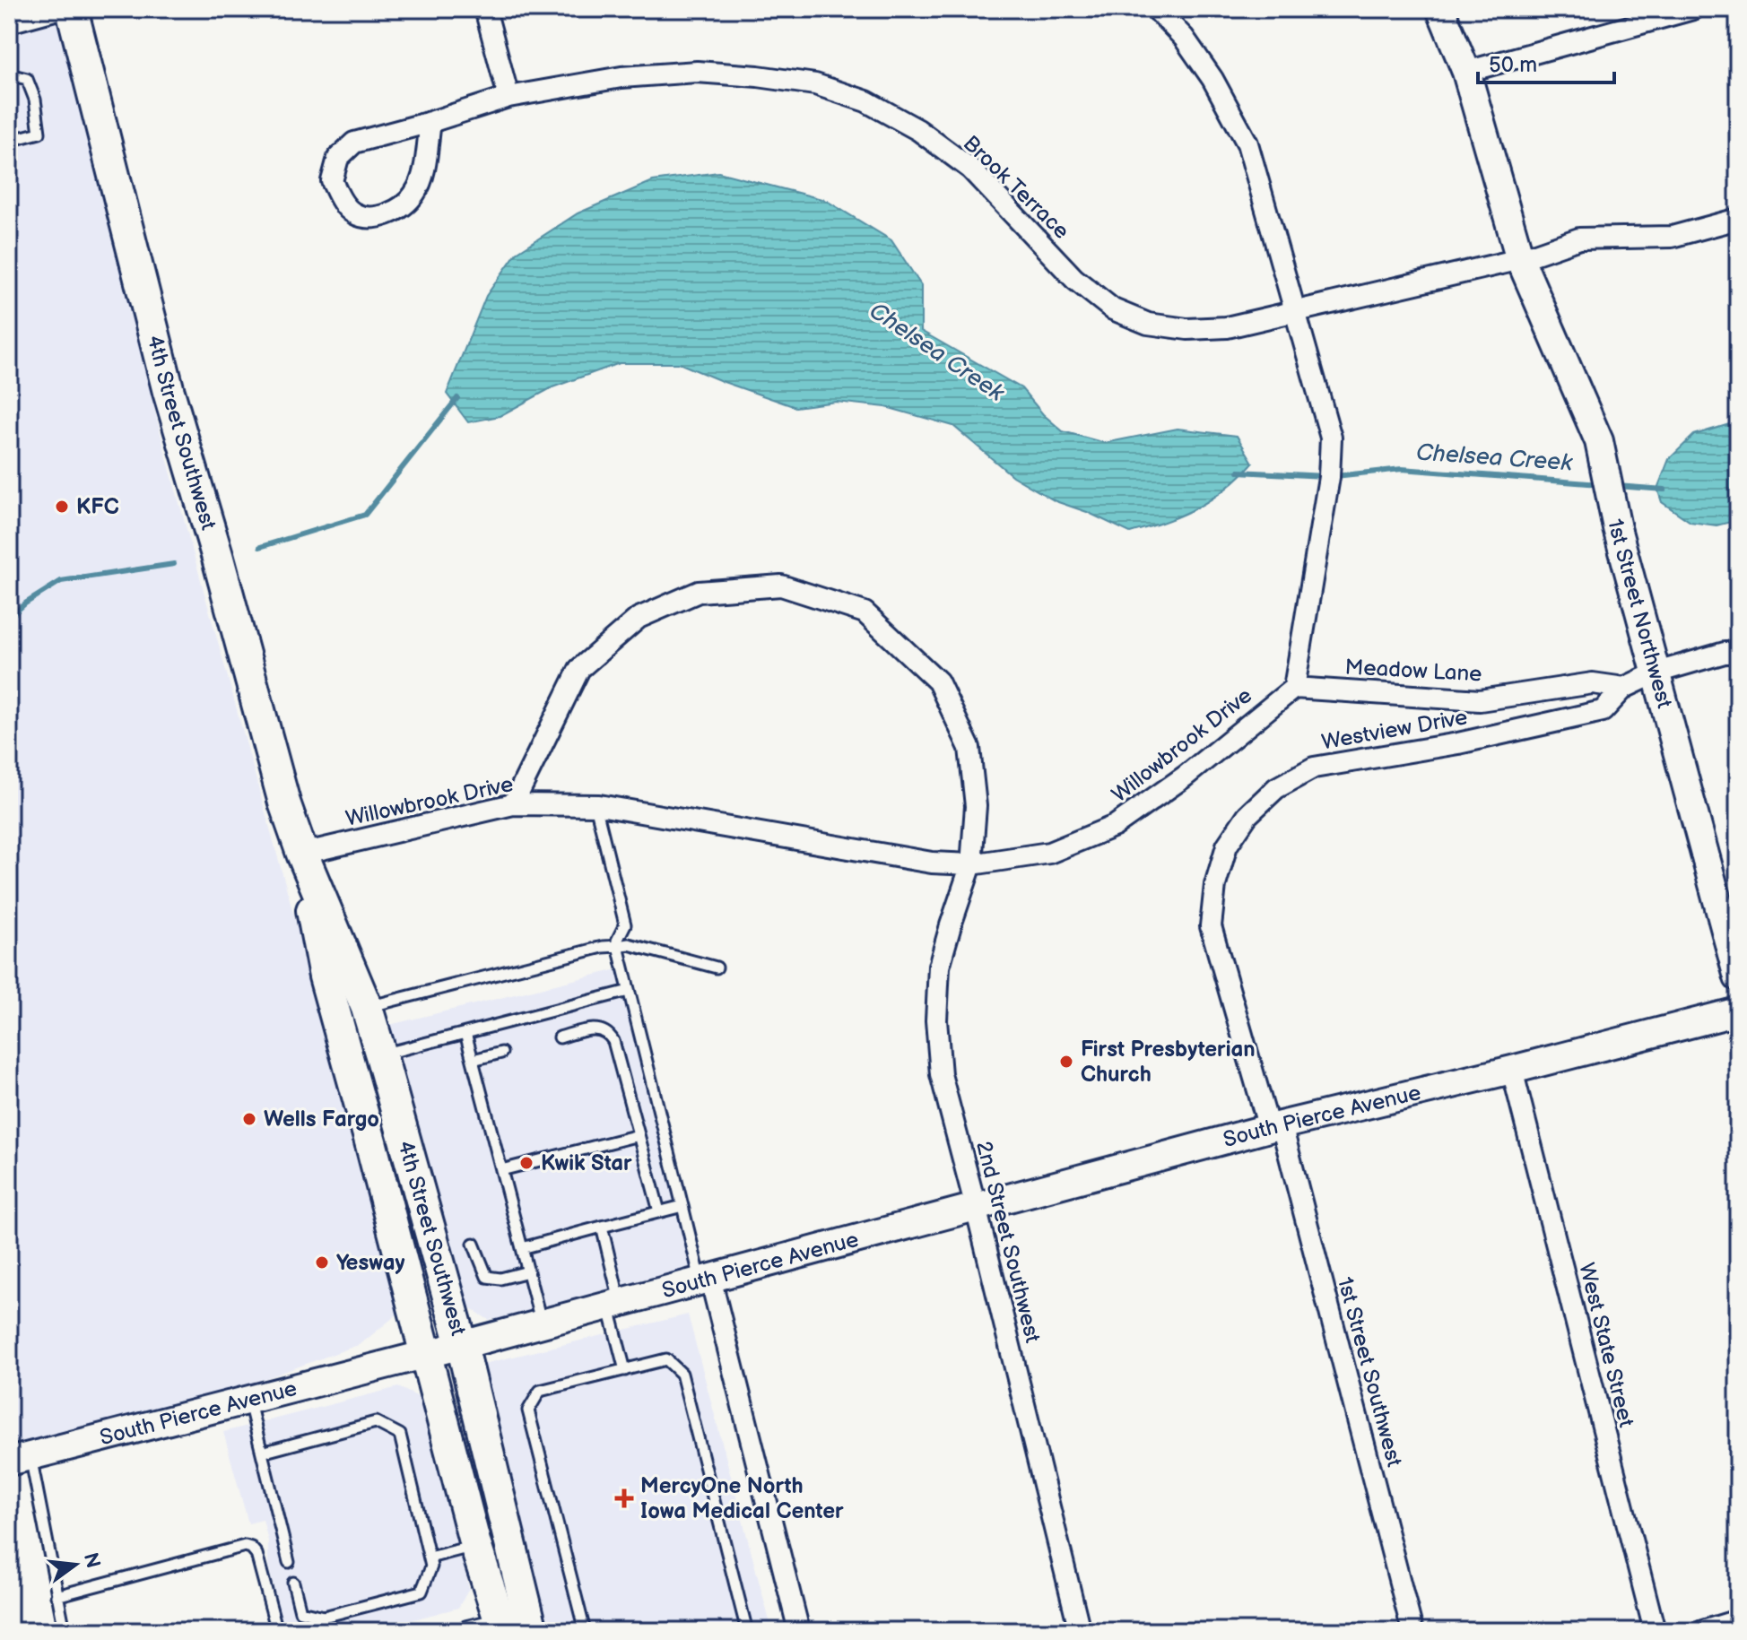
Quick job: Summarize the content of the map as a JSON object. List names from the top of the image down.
{
  "streets": {
    "main road": ["4th Street Southwest", "1st Street Northwest", "South Pierce Avenue"],
    "street": [
      "Brook Terrace",
      "Meadow Lane",
      "Westview Drive",
      "Willowbrook Drive",
      "2nd Street Southwest",
      "West State Street",
      "1st Street Southwest"
    ]
  },
  "crossings": [
    ["Brook Terrace", "1st Street Northwest"],
    ["4th Street Southwest", "Willowbrook Drive"],
    ["4th Street Southwest", "South Pierce Avenue"],
    ["Meadow Lane", "Westview Drive"],
    ["Meadow Lane", "Willowbrook Drive"],
    ["Westview Drive", "South Pierce Avenue"],
    ["Westview Drive", "1st Street Southwest"],
    ["Willowbrook Drive", "2nd Street Southwest"],
    ["South Pierce Avenue", "2nd Street Southwest"],
    ["South Pierce Avenue", "West State Street"],
    ["South Pierce Avenue", "1st Street Southwest"]
  ],
  "water": ["Chelsea Creek"],
  "places": {
    "other": [
      "KFC",
      "First Presbyterian Church",
      "Wells Fargo",
      "Kwik Star",
      "Yesway"
    ],
    "health": ["MercyOne North Iowa Medical Center"]
  },
  "scale_bar": "50 m",
  "north": "right"
}
